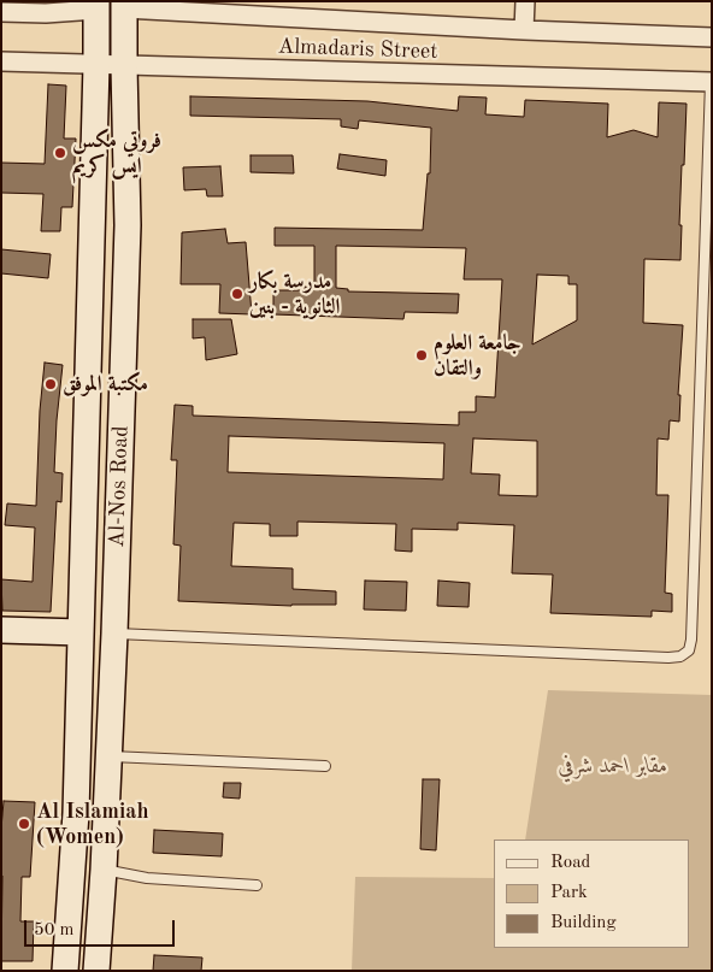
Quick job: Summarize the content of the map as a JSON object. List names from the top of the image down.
{
  "streets": {
    "main road": ["Al-Nos Road"],
    "street": ["Almadaris Street"]
  },
  "crossings": [
    ["Almadaris Street", "Al-Nos Road"]
  ],
  "parks": ["مقابر احمد شرفي"],
  "places": [
    "فروتي مكس ايس كريم",
    "مدرسة بكار الثانوية - بنين",
    "جامعة العلوم والتقان",
    "مكتبة الموفق",
    "Al Islamiah (Women)"
  ],
  "legend": ["Road", "Park", "Building"],
  "scale_bar": "50 m"
}
